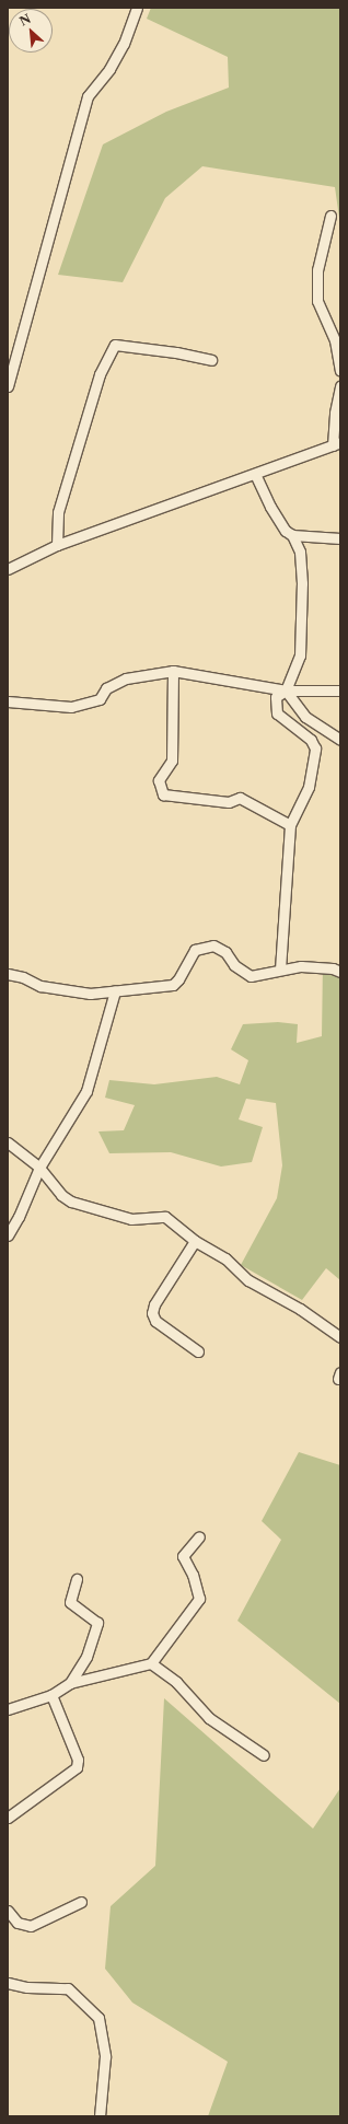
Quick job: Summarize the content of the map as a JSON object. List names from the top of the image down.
{
  "north": "top left"
}
